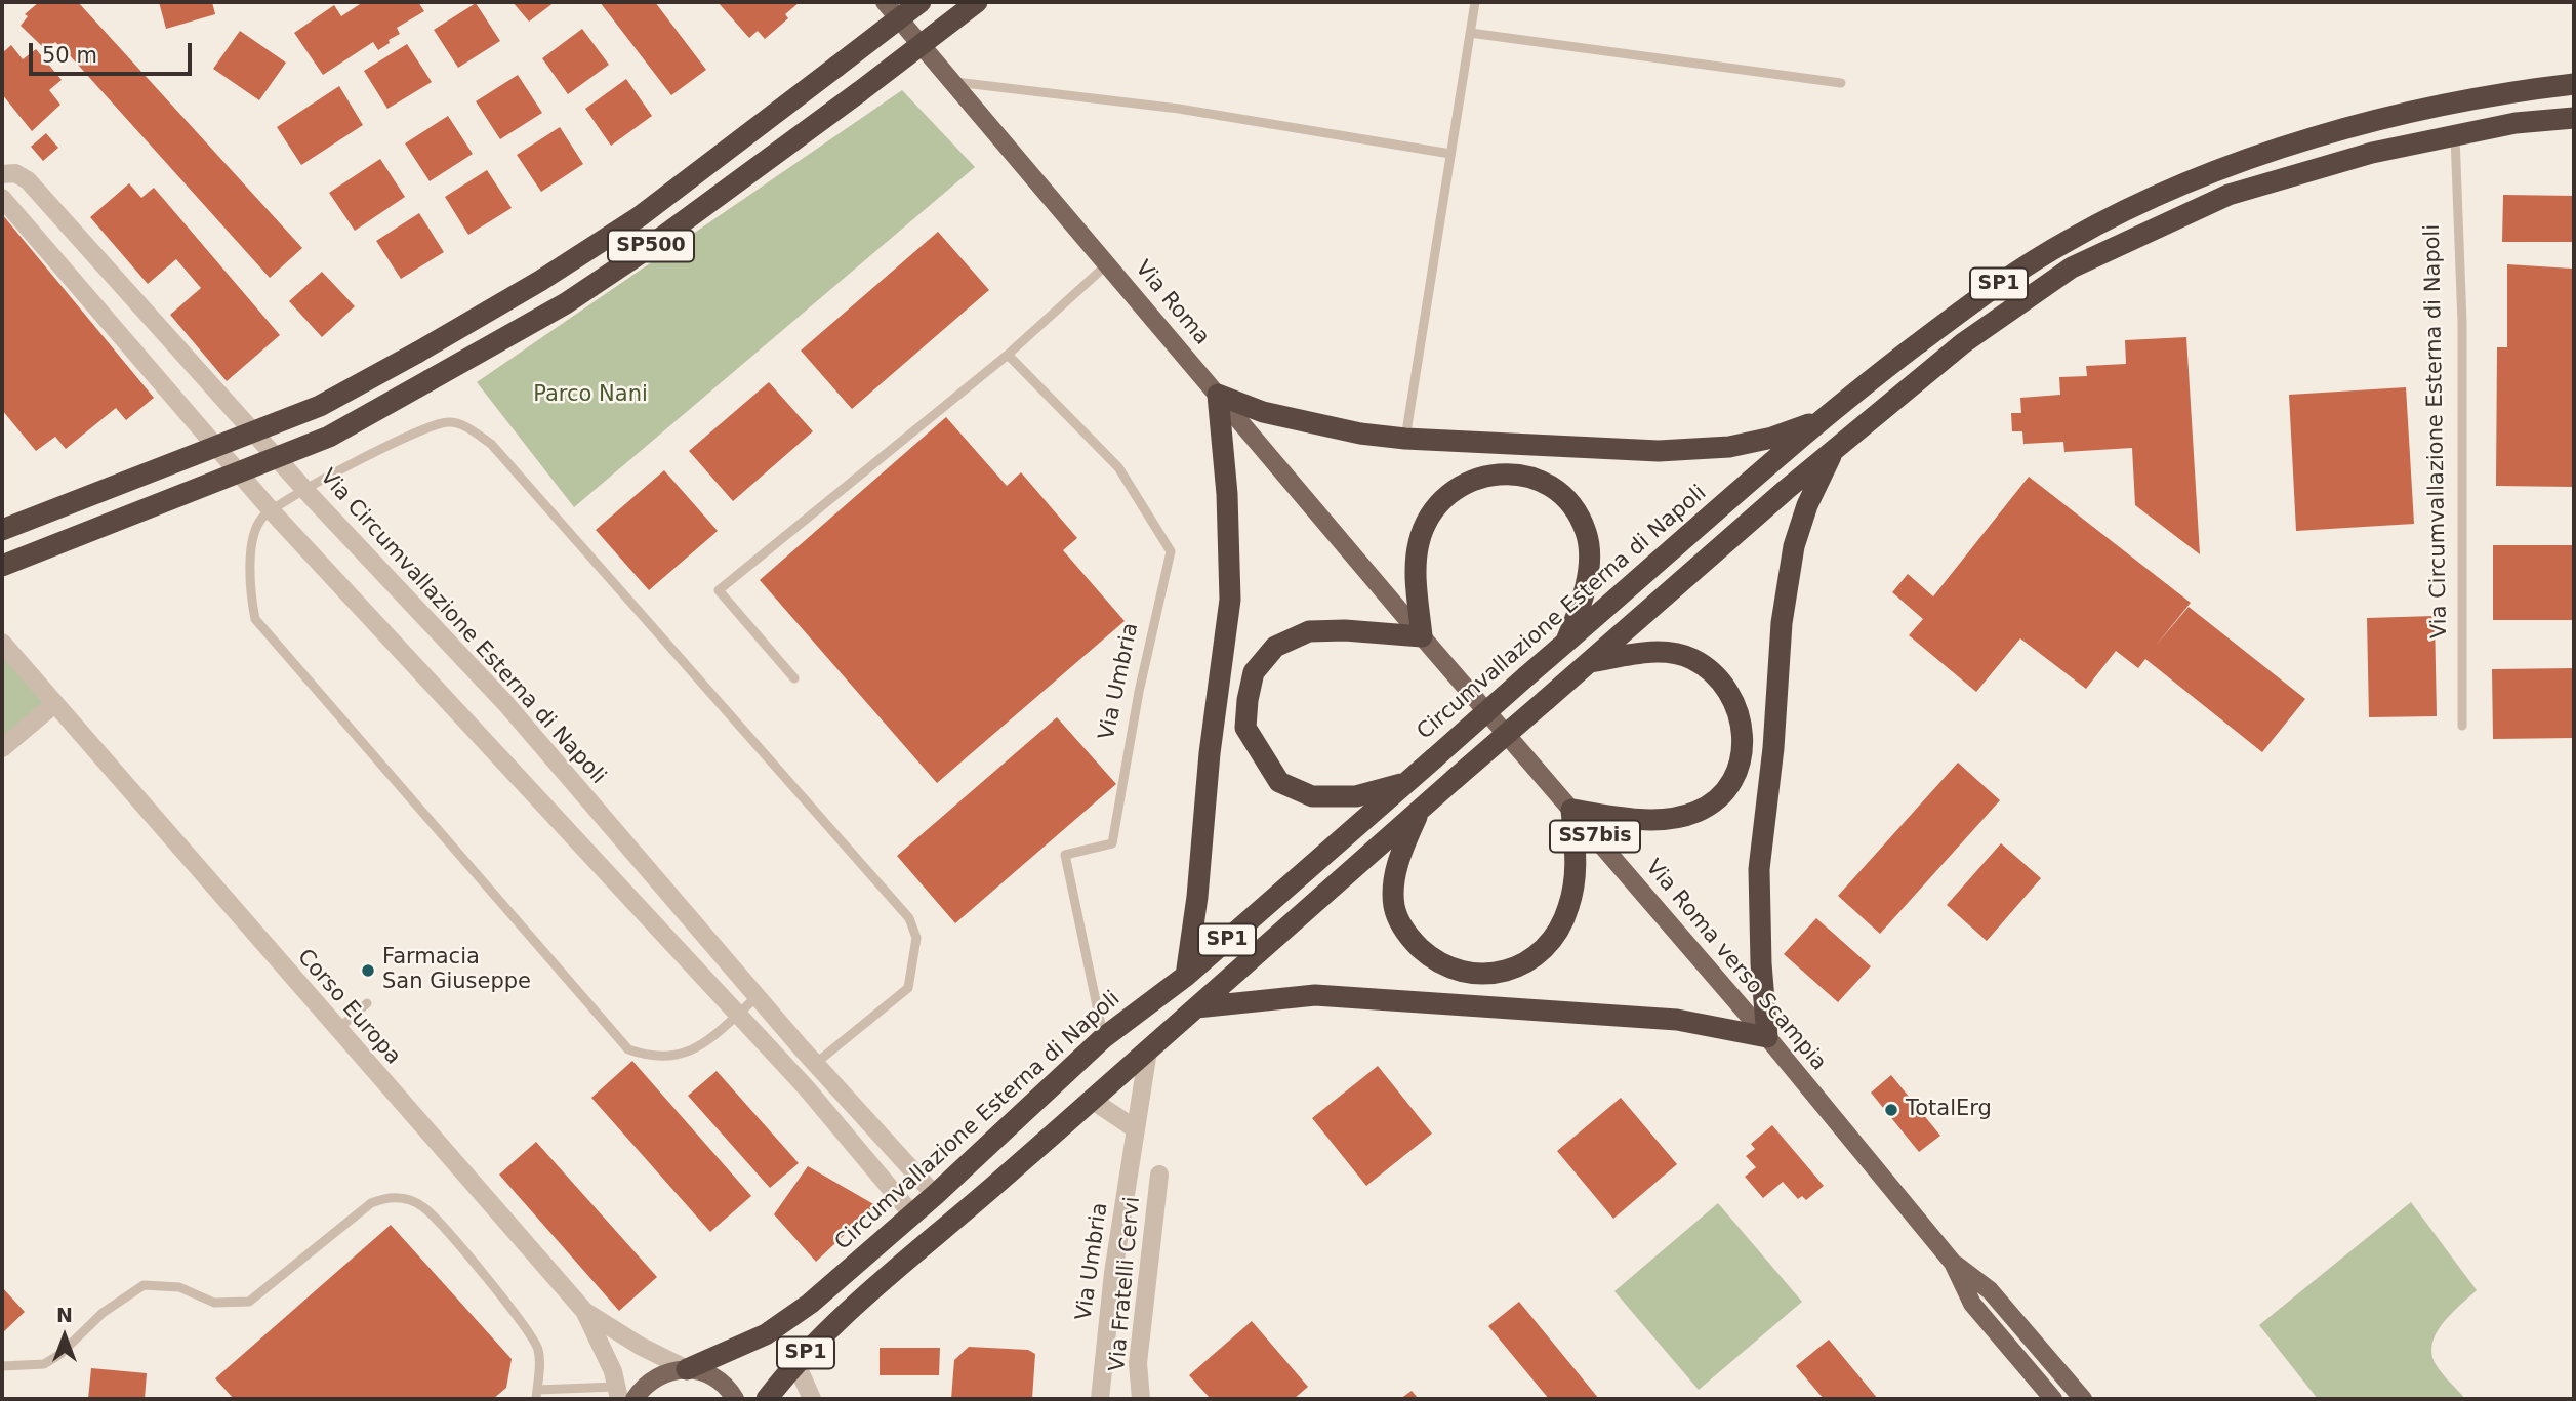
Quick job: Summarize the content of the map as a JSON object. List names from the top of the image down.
{
  "streets": {
    "highway": ["SP500", "SP1", "Circumvallazione Esterna di Napoli"],
    "main road": ["Via Roma", "SS7bis", "Via Roma verso Scampia"],
    "street": [
      "Via Circumvallazione Esterna di Napoli",
      "Via Umbria",
      "Corso Europa",
      "Via Fratelli Cervi"
    ]
  },
  "crossings": [
    ["SP1", "Via Circumvallazione Esterna di Napoli"],
    ["SP1", "Via Umbria"],
    ["Via Roma", "Via Roma verso Scampia"],
    ["Via Circumvallazione Esterna di Napoli", "Circumvallazione Esterna di Napoli"],
    ["Circumvallazione Esterna di Napoli", "Via Umbria"],
    ["Circumvallazione Esterna di Napoli", "Corso Europa"]
  ],
  "parks": ["Parco Nani"],
  "places": ["Farmacia San Giuseppe", "TotalErg"],
  "scale_bar": "50 m",
  "north": "top"
}
